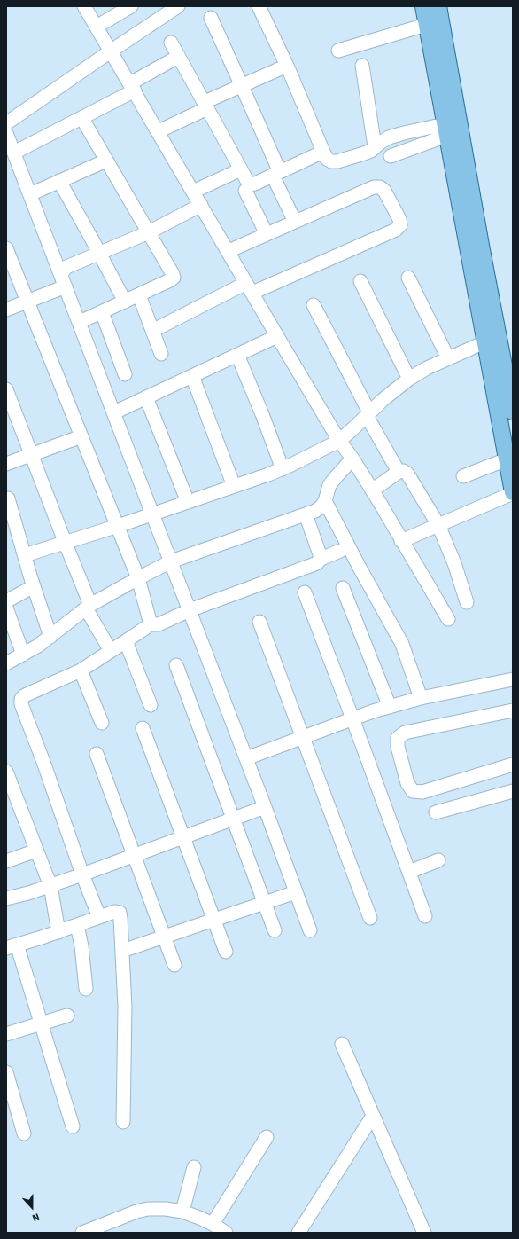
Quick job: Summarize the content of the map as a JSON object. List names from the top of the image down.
{
  "north": "bottom"
}
